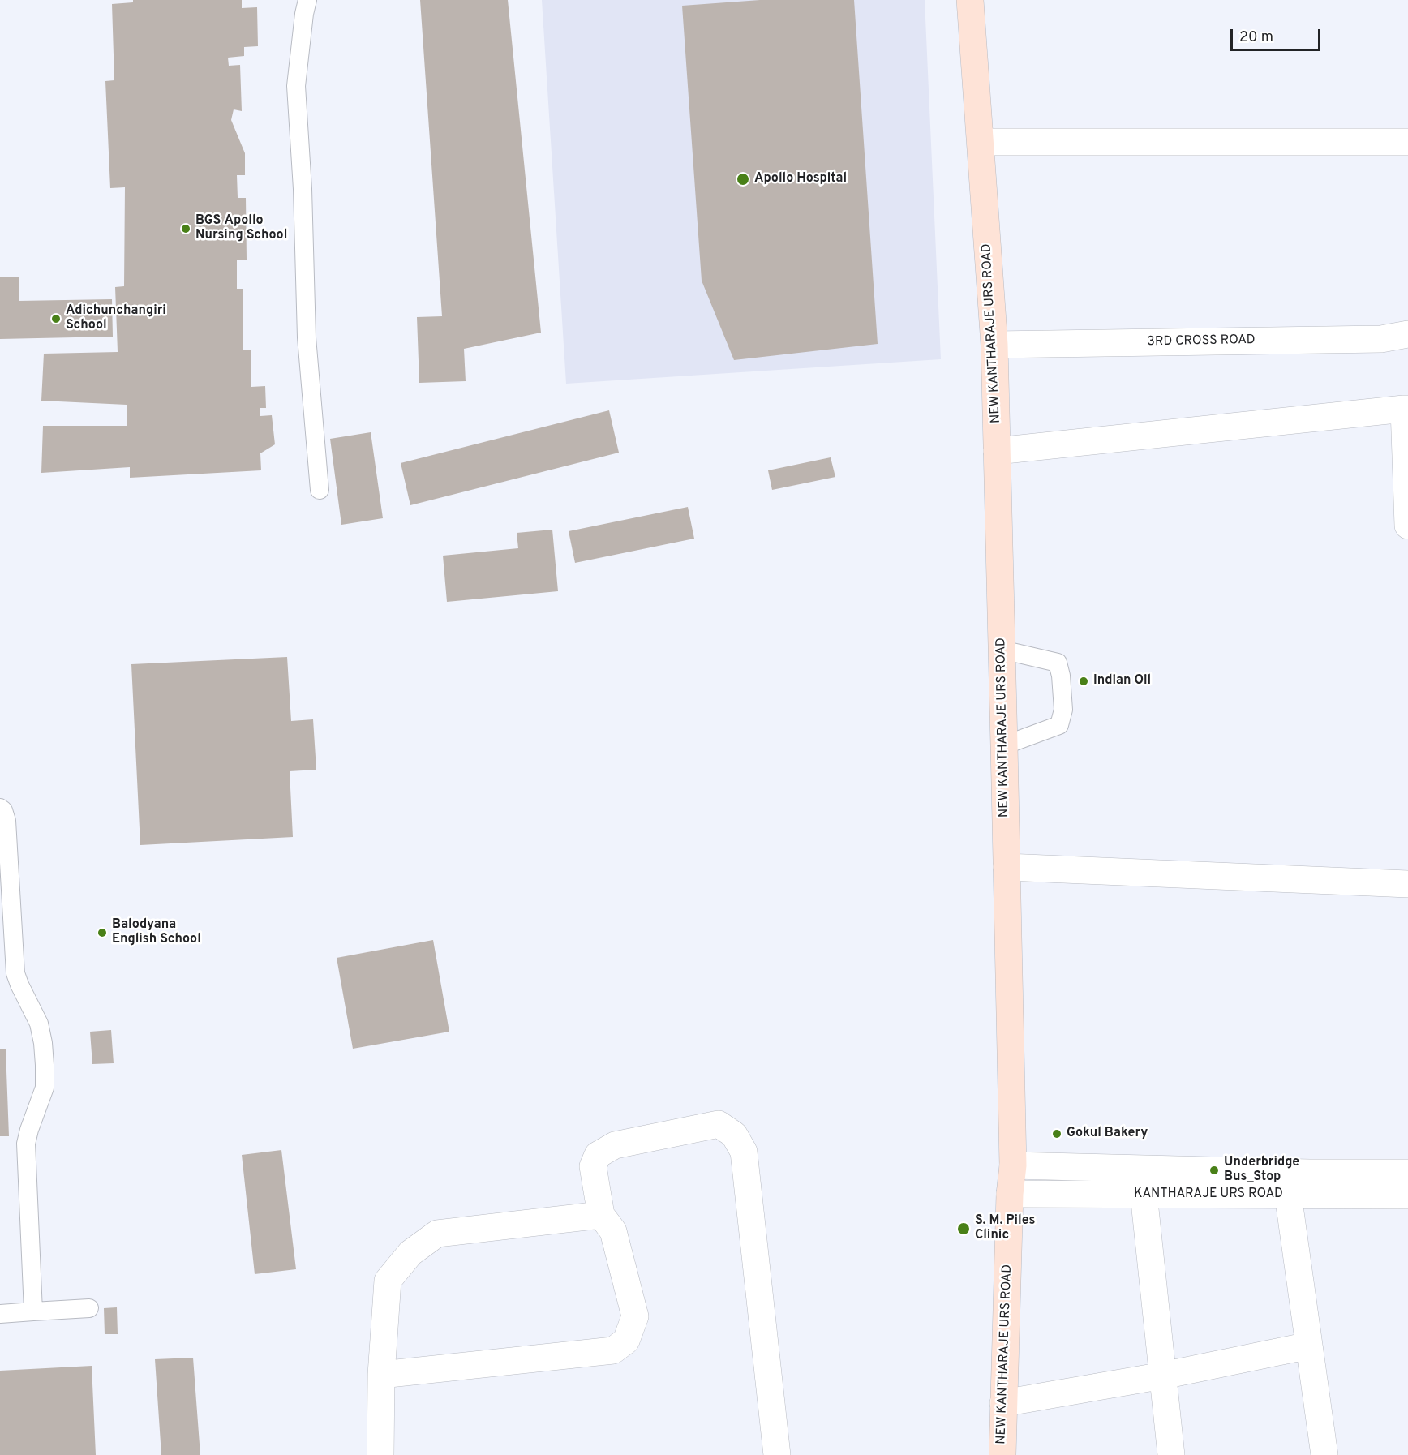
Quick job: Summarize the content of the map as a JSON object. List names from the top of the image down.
{
  "streets": {
    "main road": ["NEW KANTHARAJE URS ROAD"],
    "street": ["3RD CROSS ROAD", "KANTHARAJE URS ROAD"]
  },
  "crossings": [
    ["NEW KANTHARAJE URS ROAD", "3RD CROSS ROAD"],
    ["NEW KANTHARAJE URS ROAD", "KANTHARAJE URS ROAD"]
  ],
  "places": [
    "Apollo Hospital",
    "BGS Apollo Nursing School",
    "Adichunchangiri School",
    "Indian Oil",
    "Balodyana English School",
    "Gokul Bakery",
    "Underbridge Bus_Stop",
    "S. M. Piles Clinic"
  ],
  "scale_bar": "20 m"
}
